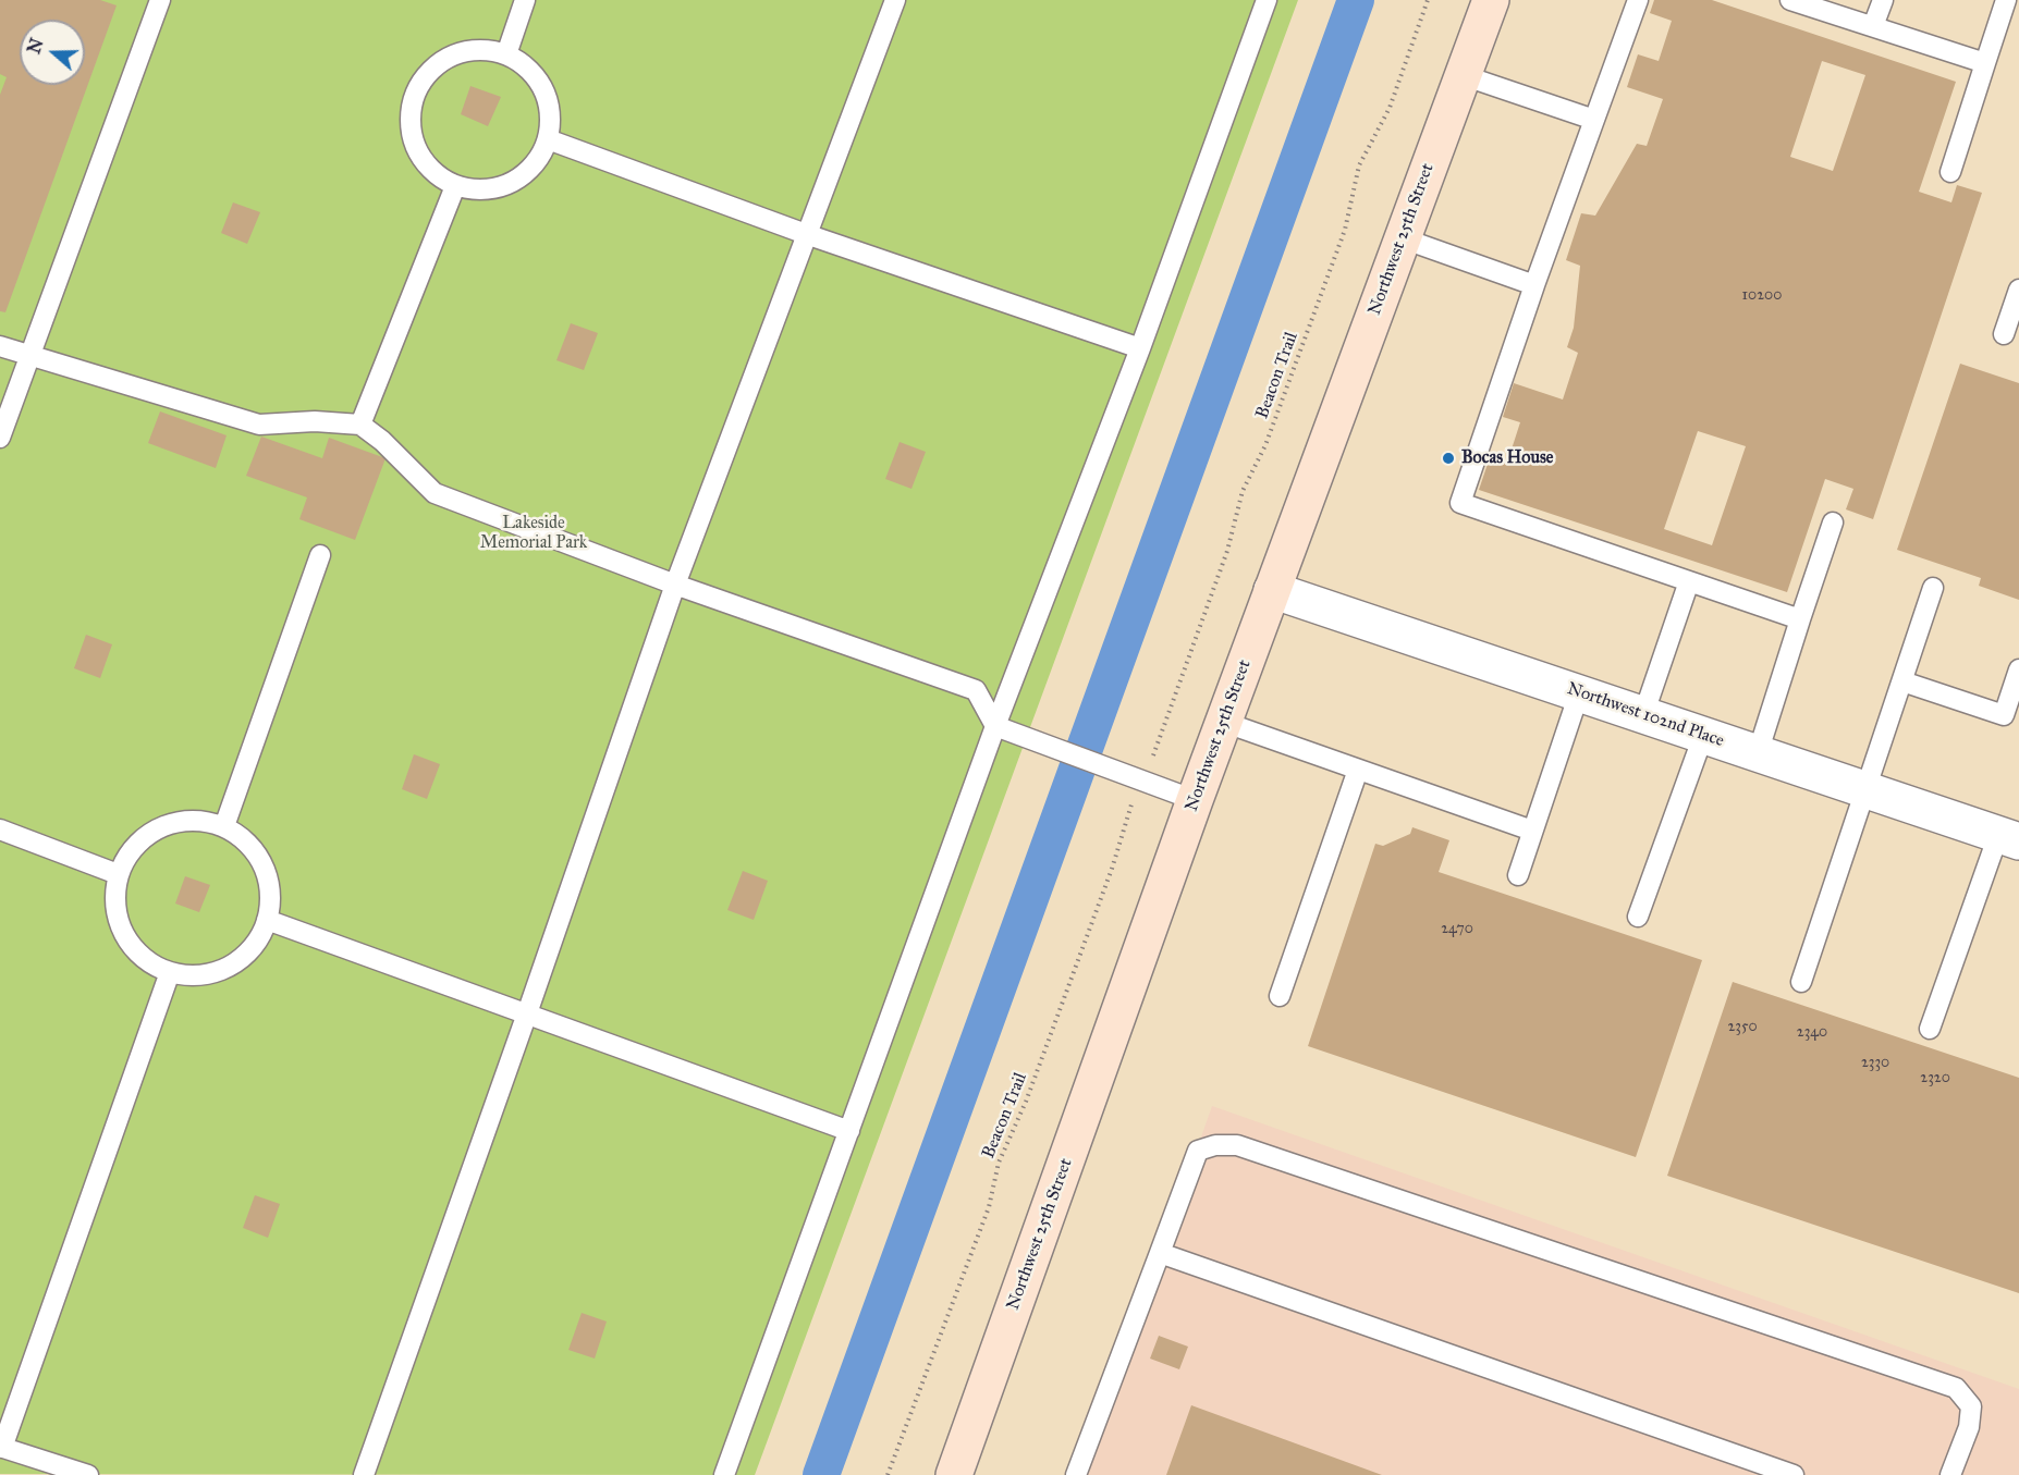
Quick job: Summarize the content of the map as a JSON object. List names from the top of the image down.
{
  "streets": {
    "main road": ["Northwest 25th Street"],
    "street": ["Northwest 102nd Place"],
    "path": ["Beacon Trail"]
  },
  "crossings": [
    ["Northwest 25th Street", "Northwest 102nd Place"]
  ],
  "parks": ["Lakeside Memorial Park"],
  "places": ["Bocas House"],
  "house_numbers": [
    "10200",
    "2470",
    "2350",
    "2340",
    "2330",
    "2320"
  ],
  "north": "left"
}
